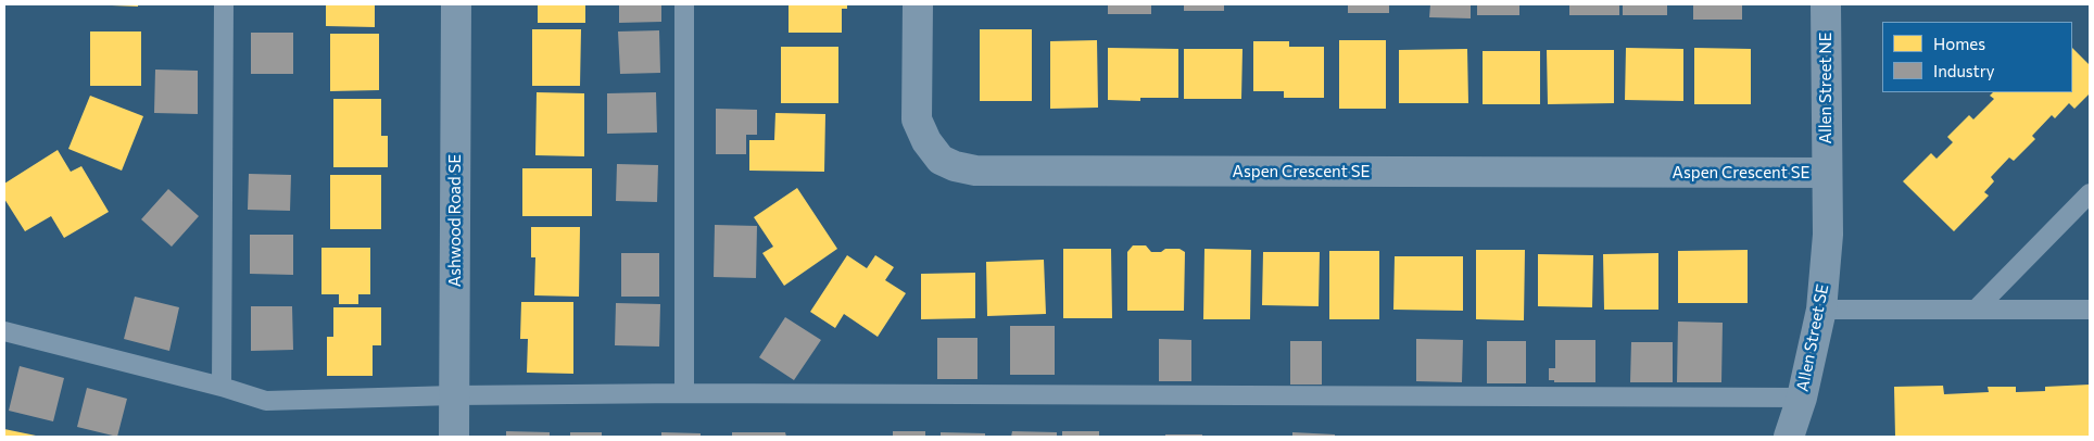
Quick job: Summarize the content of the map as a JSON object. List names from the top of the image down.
{
  "streets": {
    "street": [
      "Allen Street NE",
      "Aspen Crescent SE",
      "Ashwood Road SE",
      "Allen Street SE"
    ]
  },
  "crossings": [
    ["Allen Street NE", "Aspen Crescent SE"],
    ["Allen Street NE", "Allen Street SE"],
    ["Aspen Crescent SE", "Allen Street SE"]
  ],
  "legend": ["Homes", "Industry"]
}
